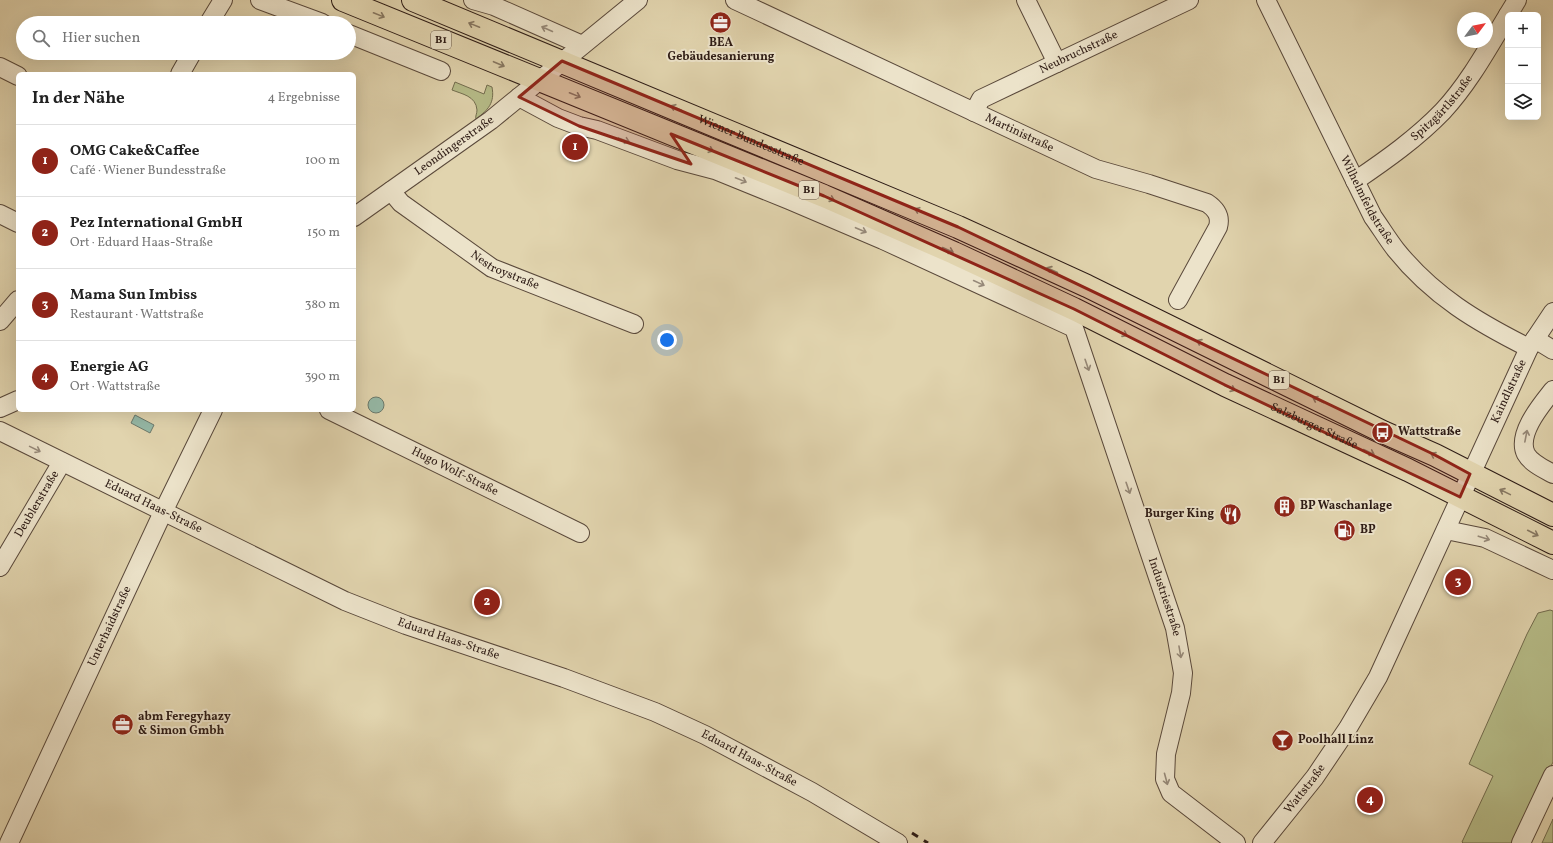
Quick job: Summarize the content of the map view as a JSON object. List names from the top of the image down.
{
  "streets": {
    "main road": ["B1", "Wiener Bundesstraße", "Salzburger Straße"],
    "street": [
      "Neubruchstraße",
      "Spitzgärtlstraße",
      "Martinistraße",
      "Leondingerstraße",
      "Wilhelmfeldstraße",
      "Nestroystraße",
      "Kaindlstraße",
      "Hugo Wolf-Straße",
      "Deublerstraße",
      "Eduard Haas-Straße",
      "Industriestraße",
      "Unterhaidstraße",
      "Wattstraße"
    ]
  },
  "crossings": [
    ["Neubruchstraße", "Martinistraße"],
    ["Spitzgärtlstraße", "Wilhelmfeldstraße"],
    ["Wiener Bundesstraße", "Leondingerstraße"],
    ["Wiener Bundesstraße", "Salzburger Straße"],
    ["Wiener Bundesstraße", "Industriestraße"],
    ["Leondingerstraße", "Nestroystraße"],
    ["Wilhelmfeldstraße", "Kaindlstraße"],
    ["Kaindlstraße", "Salzburger Straße"],
    ["Kaindlstraße", "Wattstraße"],
    ["Salzburger Straße", "Industriestraße"],
    ["Salzburger Straße", "Wattstraße"],
    ["Deublerstraße", "Eduard Haas-Straße"],
    ["Eduard Haas-Straße", "Unterhaidstraße"]
  ],
  "one_way": ["Industriestraße"],
  "places": {
    "office": ["BEA Gebäudesanierung", "abm Feregyhazy & Simon Gmbh"],
    "bus stop": ["Wattstraße"],
    "building": ["BP Waschanlage"],
    "restaurant": ["Burger King"],
    "fuel station": ["BP"],
    "bar": ["Poolhall Linz"]
  },
  "north": "top right",
  "page": {
    "map_buttons": ["+", "−"],
    "search": "Hier suchen",
    "heading": ["In der Nähe", "4 Ergebnisse"],
    "list": [
      {
        "mark": "1",
        "name": "OMG Cake&Caffee",
        "note": "Café · Wiener Bundesstraße",
        "value": "100 m"
      },
      {
        "mark": "2",
        "name": "Pez International GmbH",
        "note": "Ort · Eduard Haas-Straße",
        "value": "150 m"
      },
      {
        "mark": "3",
        "name": "Mama Sun Imbiss",
        "note": "Restaurant · Wattstraße",
        "value": "380 m"
      },
      {
        "mark": "4",
        "name": "Energie AG",
        "note": "Ort · Wattstraße",
        "value": "390 m"
      }
    ],
    "pins": [
      "1",
      "3",
      "2",
      "4"
    ]
  }
}
